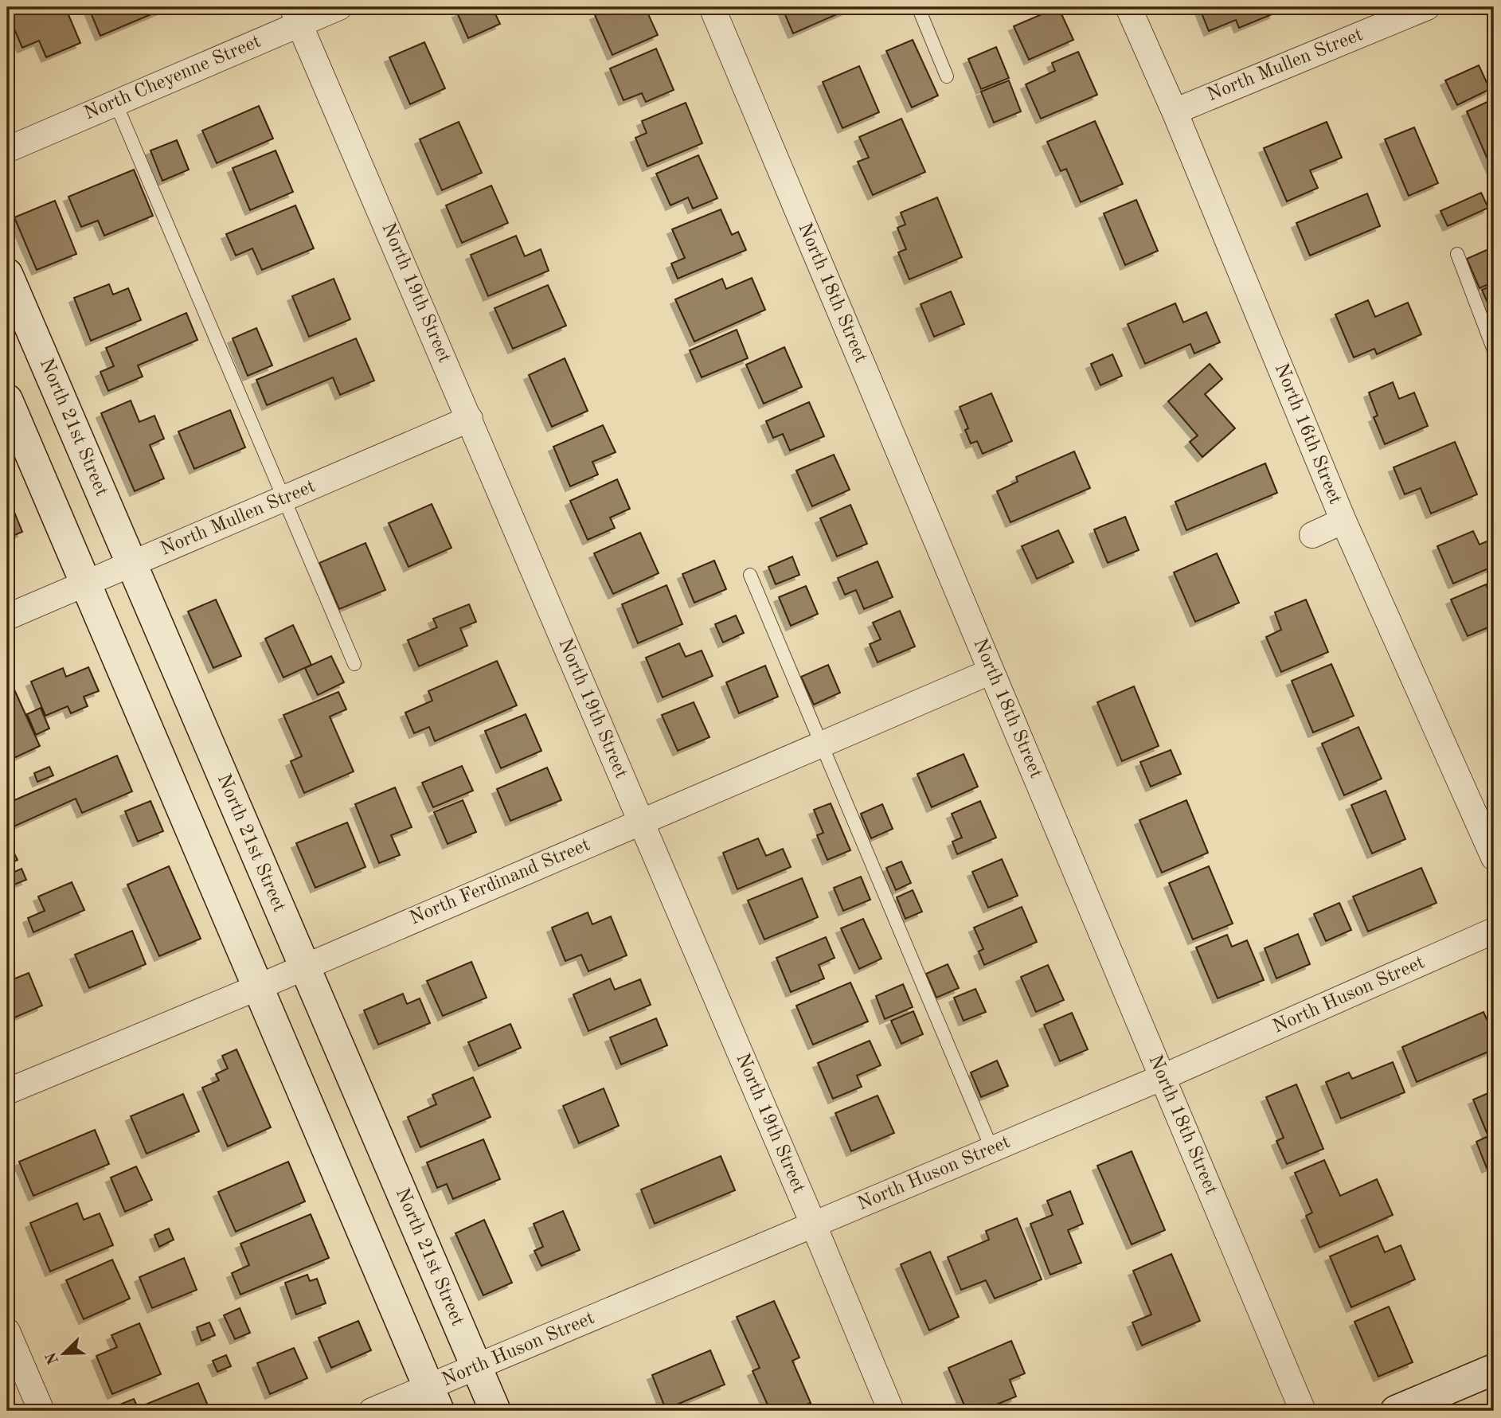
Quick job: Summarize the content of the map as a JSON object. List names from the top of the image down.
{
  "streets": {
    "main road": ["North 21st Street"],
    "street": [
      "North Mullen Street",
      "North Cheyenne Street",
      "North 19th Street",
      "North 18th Street",
      "North 16th Street",
      "North Ferdinand Street",
      "North Huson Street"
    ]
  },
  "crossings": [
    ["North Mullen Street", "North 19th Street"],
    ["North Mullen Street", "North 21st Street"],
    ["North Mullen Street", "North 16th Street"],
    ["North Cheyenne Street", "North 19th Street"],
    ["North 19th Street", "North Ferdinand Street"],
    ["North 19th Street", "North Huson Street"],
    ["North 18th Street", "North Ferdinand Street"],
    ["North 18th Street", "North Huson Street"],
    ["North 21st Street", "North Ferdinand Street"],
    ["North 21st Street", "North Huson Street"]
  ],
  "north": "bottom left"
}
